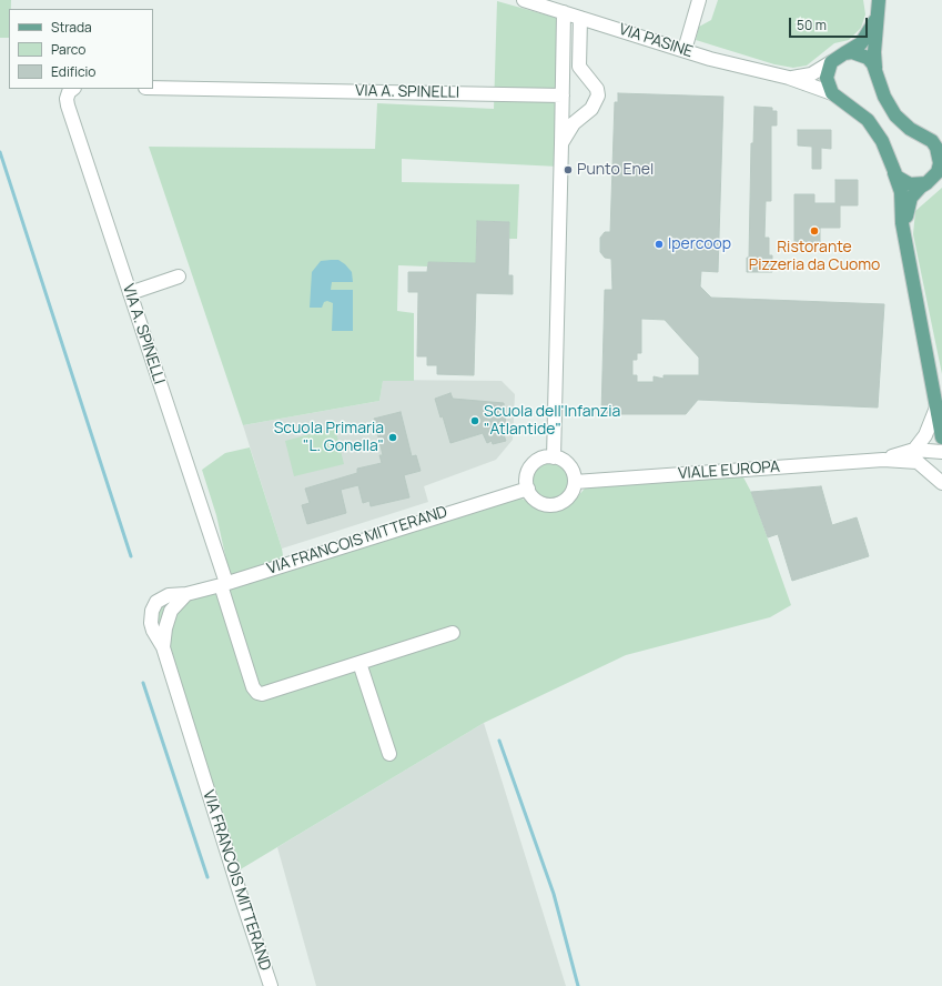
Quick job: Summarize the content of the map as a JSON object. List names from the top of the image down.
{
  "streets": {
    "street": [
      "VIA PASINE",
      "VIA A. SPINELLI",
      "VIALE EUROPA",
      "VIA FRANCOIS MITTERAND"
    ]
  },
  "crossings": [
    ["VIA A. SPINELLI", "VIA FRANCOIS MITTERAND"],
    ["VIALE EUROPA", "VIA FRANCOIS MITTERAND"]
  ],
  "places": [
    "Punto Enel",
    "Ristorante Pizzeria da Cuomo",
    "Ipercoop",
    "Scuola dell'Infanzia \"Atlantide\"",
    "Scuola Primaria \"L. Gonella\""
  ],
  "legend": ["Strada", "Parco", "Edificio"],
  "scale_bar": "50 m"
}
